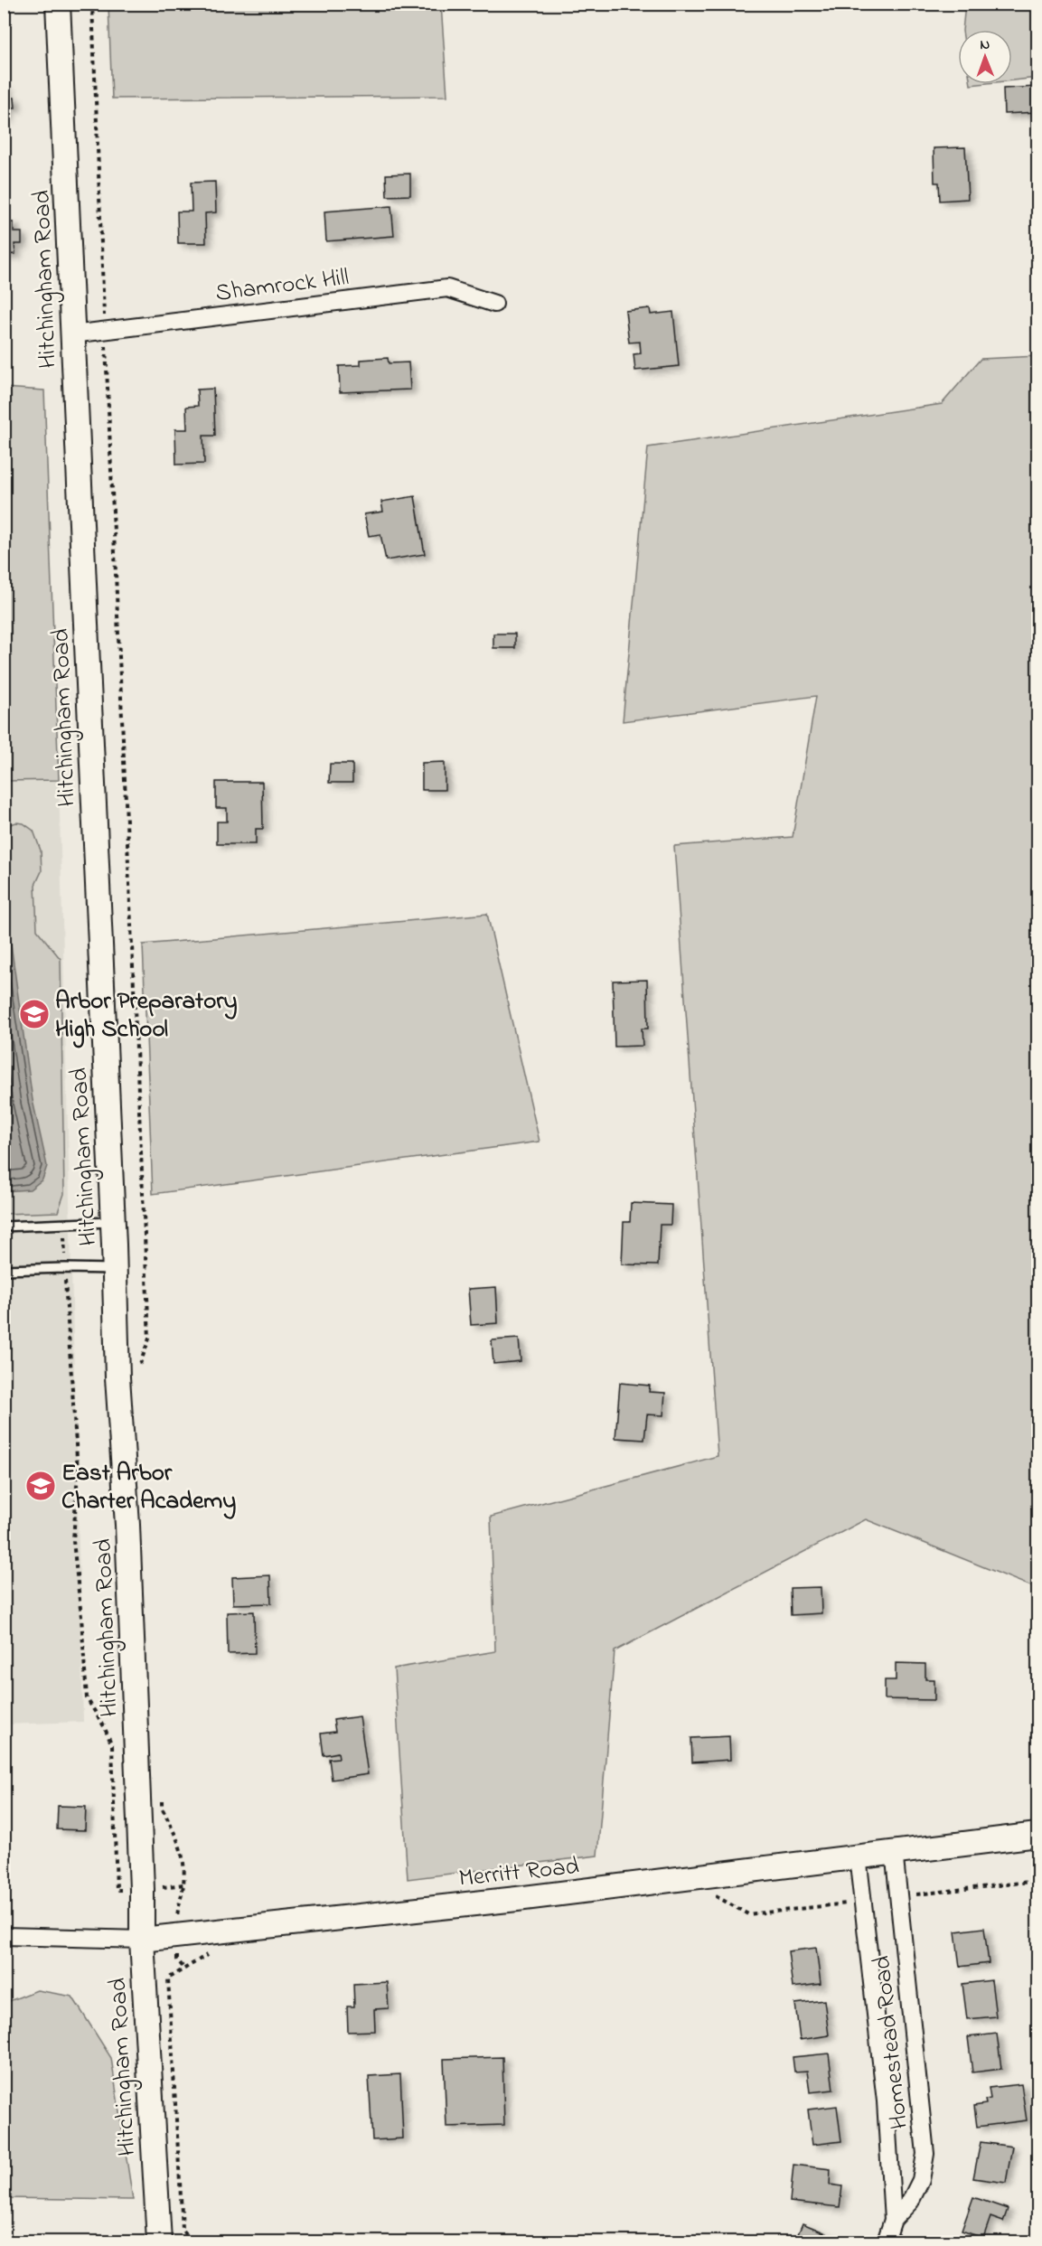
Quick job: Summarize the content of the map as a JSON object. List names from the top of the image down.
{
  "streets": {
    "street": [
      "Hitchingham Road",
      "Shamrock Hill",
      "Merritt Road",
      "Homestead Road"
    ]
  },
  "crossings": [
    ["Hitchingham Road", "Shamrock Hill"],
    ["Hitchingham Road", "Merritt Road"],
    ["Merritt Road", "Homestead Road"]
  ],
  "places": {
    "school or university": ["Arbor Preparatory High School", "East Arbor Charter Academy"]
  },
  "north": "top"
}
